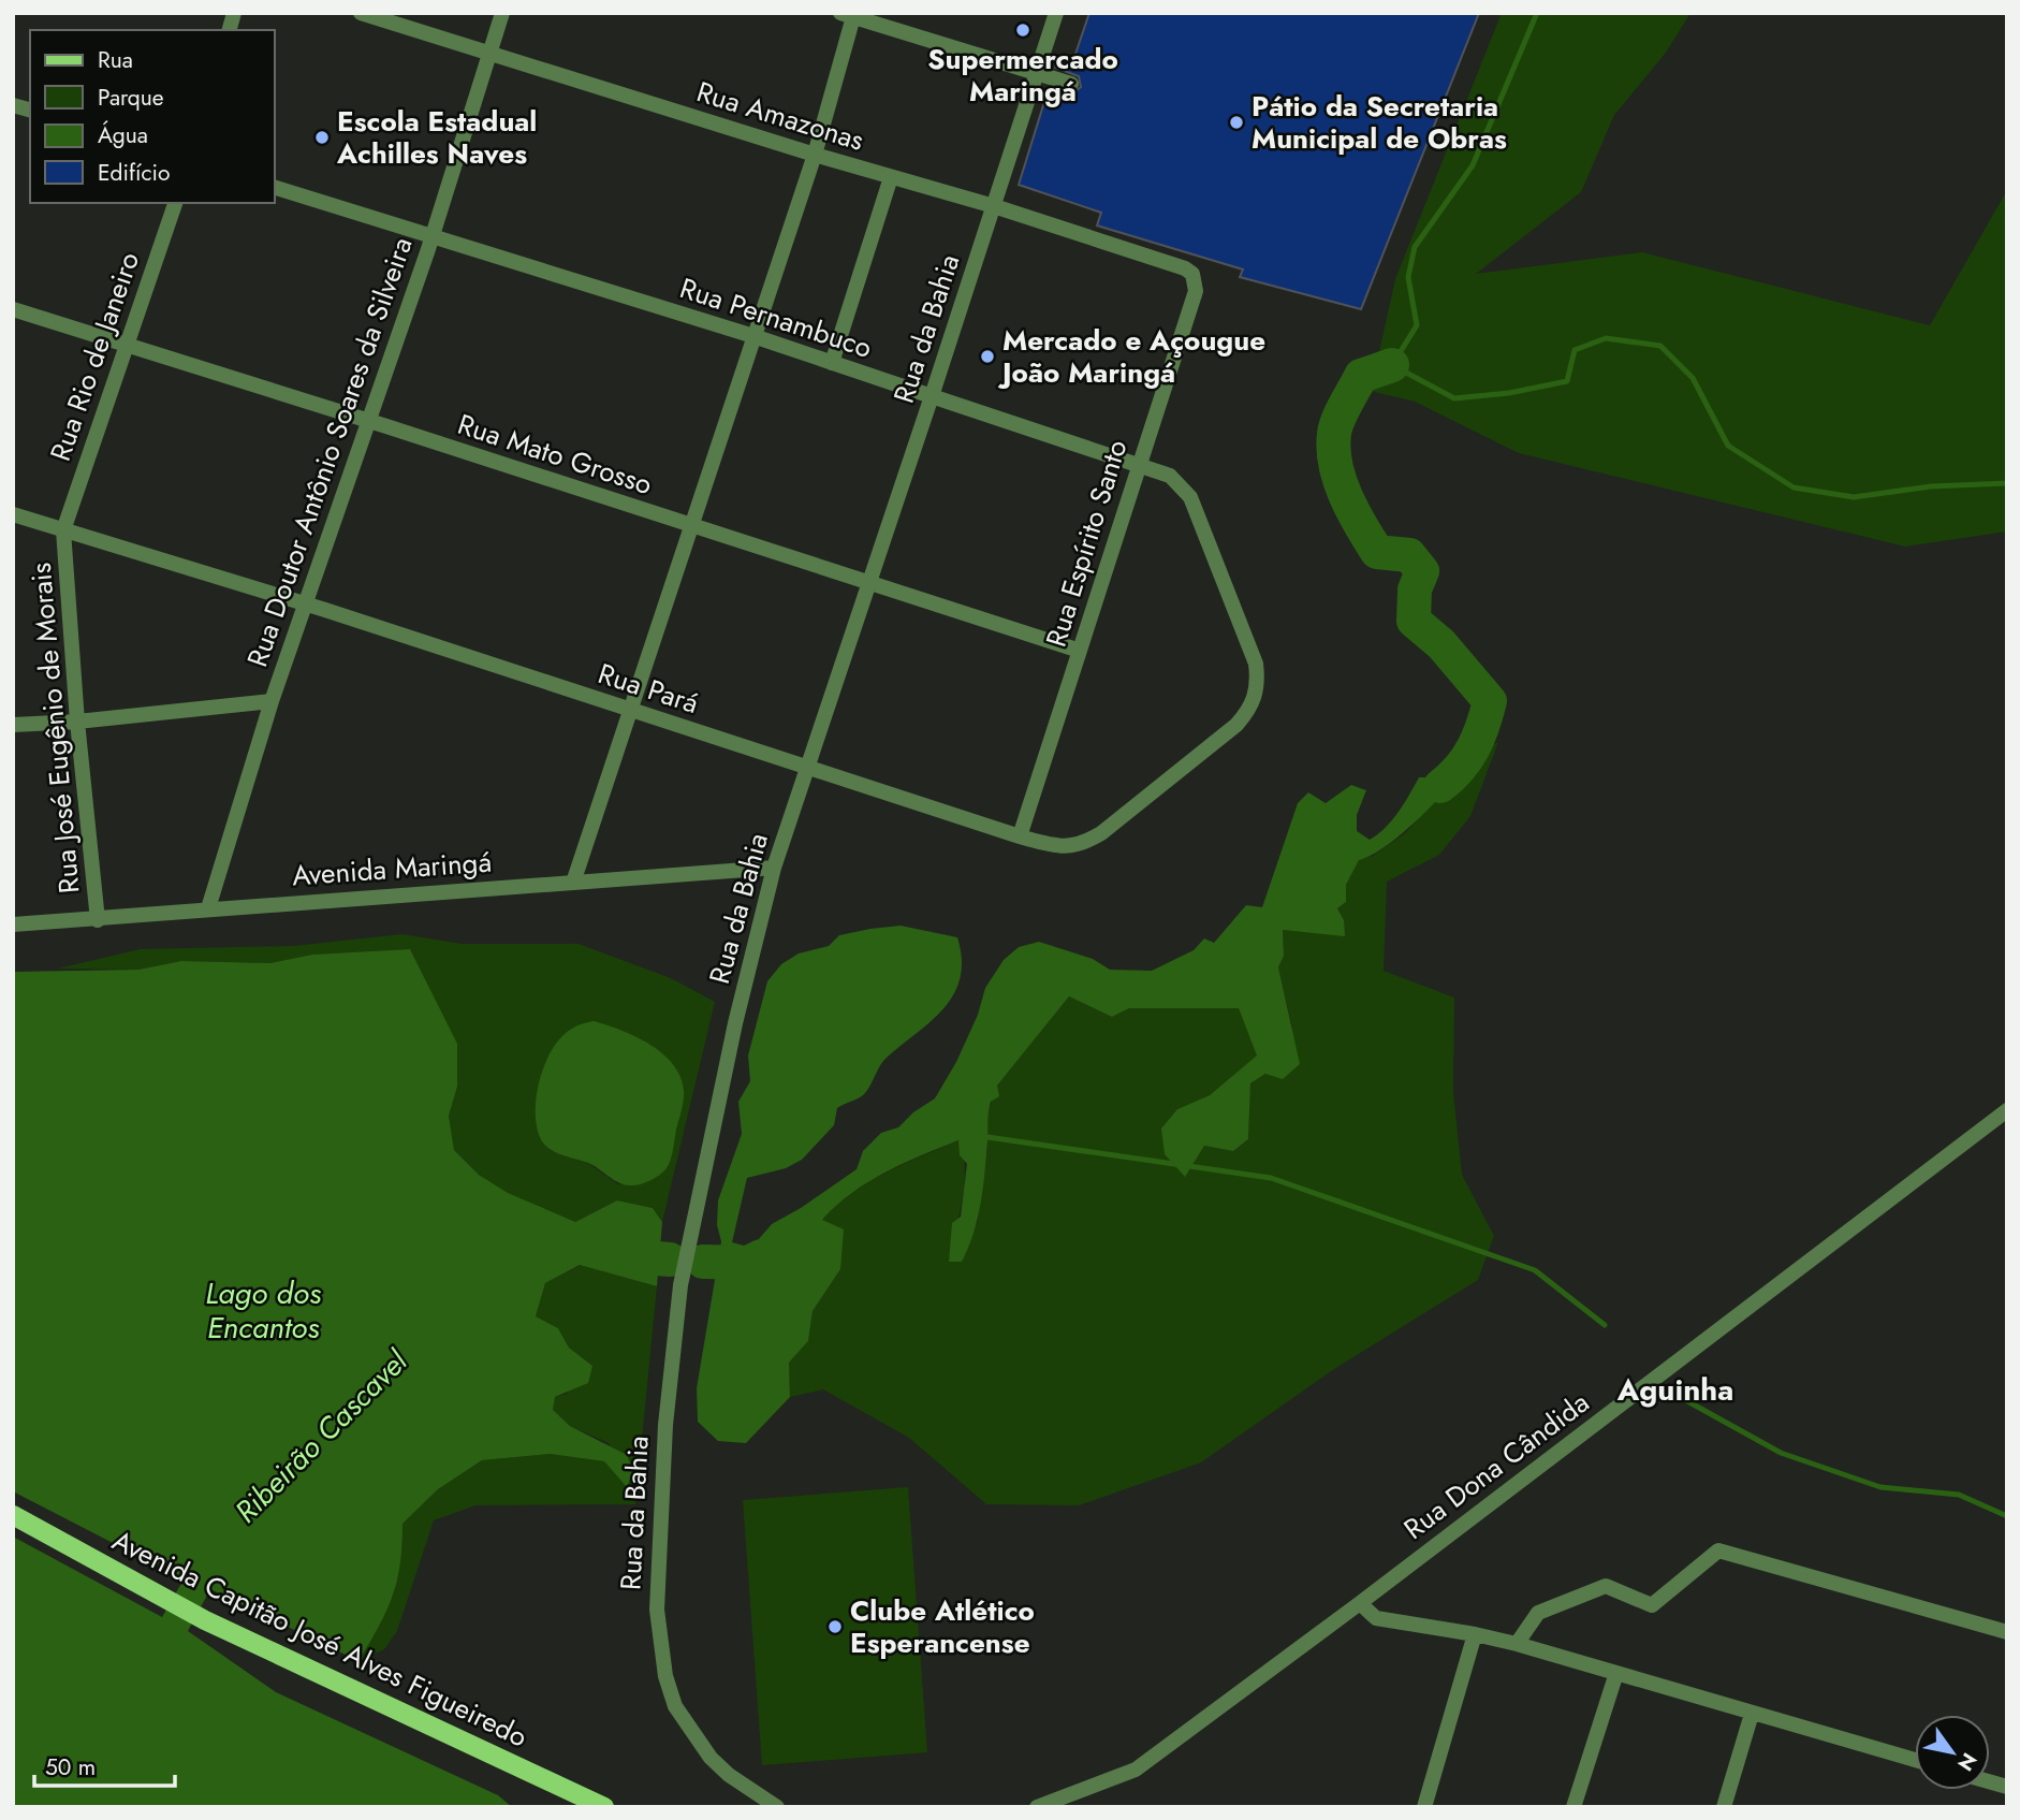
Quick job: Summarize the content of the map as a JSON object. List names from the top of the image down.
{
  "streets": {
    "main road": ["Avenida Capitão José Alves Figueiredo"],
    "street": [
      "Rua Amazonas",
      "Rua Pernambuco",
      "Rua da Bahia",
      "Rua Rio de Janeiro",
      "Rua Doutor Antônio Soares da Silveira",
      "Rua Mato Grosso",
      "Rua Espírito Santo",
      "Rua Pará",
      "Rua José Eugênio de Morais",
      "Avenida Maringá",
      "Rua Dona Cândida"
    ]
  },
  "crossings": [
    ["Rua Amazonas", "Rua da Bahia"],
    ["Rua Amazonas", "Rua Doutor Antônio Soares da Silveira"],
    ["Rua Amazonas", "Rua Espírito Santo"],
    ["Rua Pernambuco", "Rua da Bahia"],
    ["Rua Pernambuco", "Rua Doutor Antônio Soares da Silveira"],
    ["Rua Pernambuco", "Rua Espírito Santo"],
    ["Rua Pernambuco", "Rua Pará"],
    ["Rua da Bahia", "Rua Mato Grosso"],
    ["Rua da Bahia", "Rua Pará"],
    ["Rua da Bahia", "Avenida Maringá"],
    ["Rua Rio de Janeiro", "Rua Mato Grosso"],
    ["Rua Rio de Janeiro", "Rua Pará"],
    ["Rua Rio de Janeiro", "Rua José Eugênio de Morais"],
    ["Rua Doutor Antônio Soares da Silveira", "Rua Mato Grosso"],
    ["Rua Doutor Antônio Soares da Silveira", "Rua Pará"],
    ["Rua Doutor Antônio Soares da Silveira", "Avenida Maringá"],
    ["Rua Mato Grosso", "Rua Espírito Santo"],
    ["Rua Espírito Santo", "Rua Pará"],
    ["Rua Pará", "Rua José Eugênio de Morais"],
    ["Rua José Eugênio de Morais", "Avenida Maringá"]
  ],
  "districts": ["Aguinha"],
  "water": ["Lago dos Encantos", "Ribeirão Cascavel"],
  "places": [
    "Supermercado Maringá",
    "Pátio da Secretaria Municipal de Obras",
    "Escola Estadual Achilles Naves",
    "Mercado e Açougue João Maringá",
    "Clube Atlético Esperancense"
  ],
  "legend": [
    "Rua",
    "Parque",
    "Água",
    "Edifício"
  ],
  "scale_bar": "50 m",
  "north": "bottom right"
}
